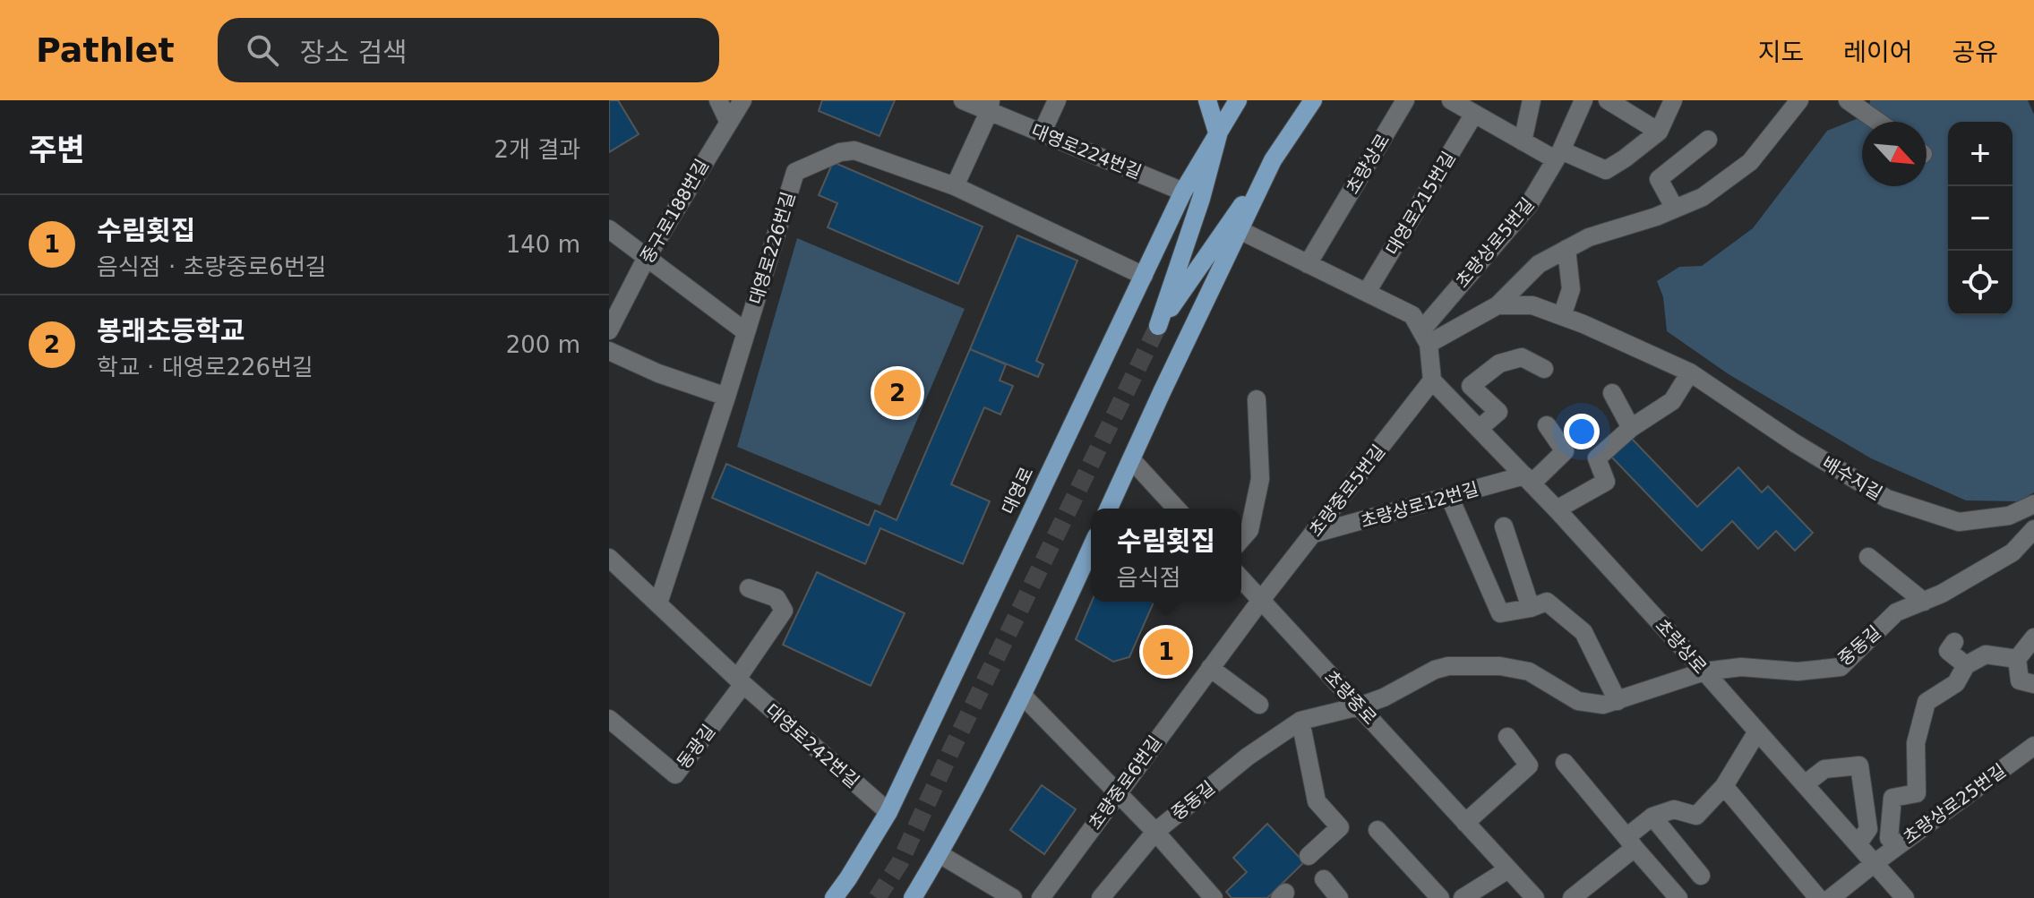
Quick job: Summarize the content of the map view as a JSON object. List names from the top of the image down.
{
  "streets": {
    "main road": ["대영로"],
    "street": [
      "대영로224번길",
      "초량상로",
      "대영로215번길",
      "중구로188번길",
      "초량상로5번길",
      "대영로226번길",
      "배수지길",
      "초량중로5번길",
      "초량상로12번길",
      "중동길",
      "초량중로",
      "대영로242번길",
      "동광길",
      "초량중로6번길",
      "초량상로25번길"
    ]
  },
  "crossings": [
    ["대영로224번길", "대영로"],
    ["초량상로", "초량중로5번길"],
    ["초량상로", "초량상로12번길"],
    ["초량상로", "중동길"],
    ["초량상로", "초량상로25번길"],
    ["대영로215번길", "초량상로5번길"],
    ["대영로226번길", "대영로"],
    ["대영로226번길", "대영로242번길"],
    ["대영로", "대영로242번길"],
    ["초량중로5번길", "초량상로12번길"],
    ["초량중로5번길", "초량중로"],
    ["초량중로5번길", "초량중로6번길"],
    ["중동길", "초량중로"],
    ["초량중로", "초량중로6번길"],
    ["대영로242번길", "동광길"]
  ],
  "north": "bottom right",
  "page": {
    "header": "Pathlet",
    "search": "장소 검색",
    "nav": ["지도", "레이어", "공유"],
    "heading": ["주변", "2개 결과"],
    "map_buttons": ["+", "−"],
    "list": [
      {
        "mark": "1",
        "name": "수림횟집",
        "note": "음식점 · 초량중로6번길",
        "value": "140 m"
      },
      {
        "mark": "2",
        "name": "봉래초등학교",
        "note": "학교 · 대영로226번길",
        "value": "200 m"
      }
    ],
    "pins": ["2", "1"],
    "popup": ["수림횟집", "음식점"]
  }
}
